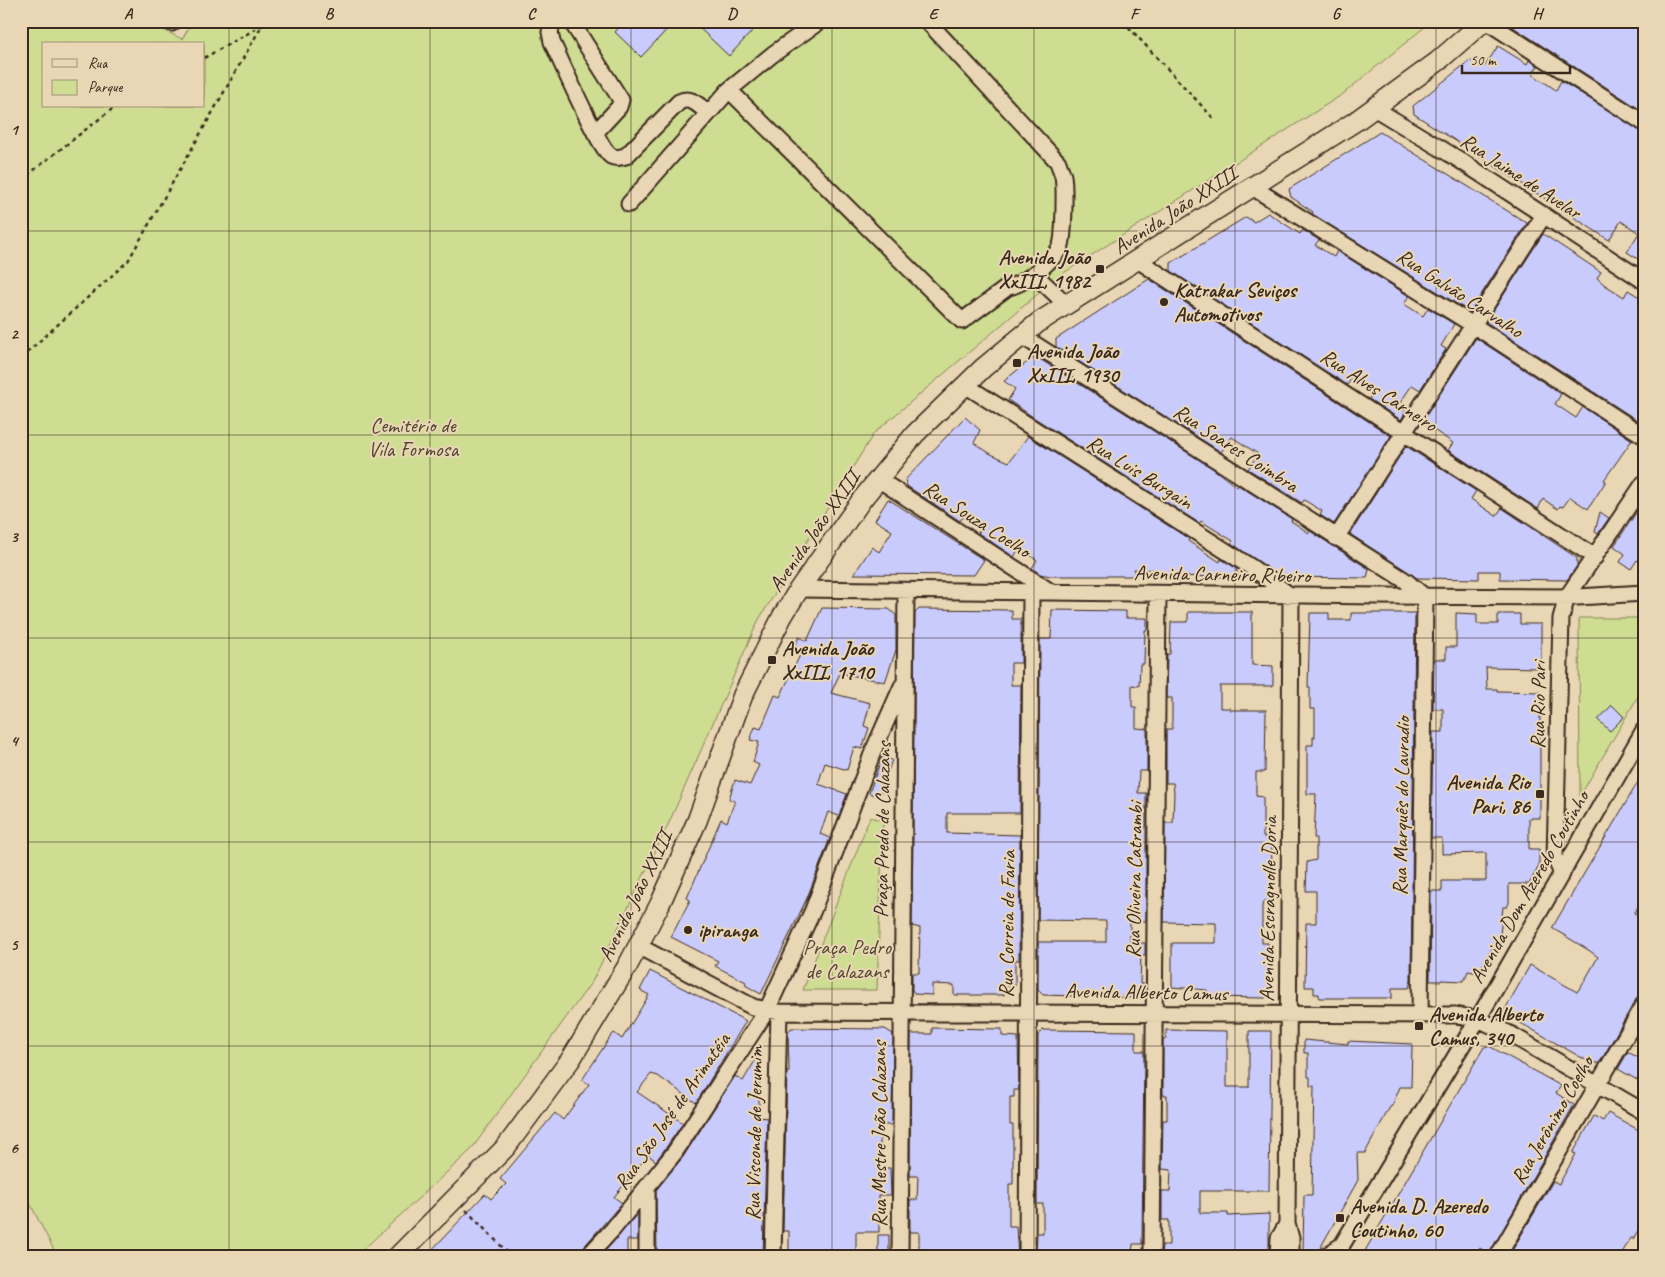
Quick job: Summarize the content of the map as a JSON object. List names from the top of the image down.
{
  "streets": {
    "main road": ["Avenida João XXIII"],
    "street": [
      "Rua Jaime de Avelar",
      "Rua Galvão Carvalho",
      "Rua Alves Carneiro",
      "Rua Soares Coimbra",
      "Rua Luis Burgain",
      "Rua Souza Coelho",
      "Avenida Carneiro Ribeiro",
      "Rua Rio Pari",
      "Rua Marquês do Lavradio",
      "Praça Predo de Calazans",
      "Rua Oliveira Catrambi",
      "Avenida Dom Azeredo Coutinho",
      "Avenida Escragnolle Doria",
      "Rua Correia de Faria",
      "Avenida Alberto Camus",
      "Rua São José de Arimatéia",
      "Rua Jerônimo Coelho",
      "Rua Visconde de Jerumim",
      "Rua Mestre João Calazans"
    ]
  },
  "crossings": [
    ["Rua Jaime de Avelar", "Avenida João XXIII"],
    ["Avenida João XXIII", "Rua Galvão Carvalho"],
    ["Avenida João XXIII", "Rua Alves Carneiro"],
    ["Avenida João XXIII", "Rua Soares Coimbra"],
    ["Avenida João XXIII", "Rua Luis Burgain"],
    ["Avenida João XXIII", "Rua Souza Coelho"],
    ["Avenida João XXIII", "Avenida Carneiro Ribeiro"],
    ["Avenida João XXIII", "Avenida Alberto Camus"],
    ["Rua Soares Coimbra", "Avenida Carneiro Ribeiro"],
    ["Rua Soares Coimbra", "Rua Marquês do Lavradio"],
    ["Rua Luis Burgain", "Avenida Carneiro Ribeiro"],
    ["Rua Luis Burgain", "Avenida Escragnolle Doria"],
    ["Rua Souza Coelho", "Avenida Carneiro Ribeiro"],
    ["Avenida Carneiro Ribeiro", "Rua Rio Pari"],
    ["Avenida Carneiro Ribeiro", "Rua Marquês do Lavradio"],
    ["Avenida Carneiro Ribeiro", "Rua Oliveira Catrambi"],
    ["Avenida Carneiro Ribeiro", "Avenida Escragnolle Doria"],
    ["Avenida Carneiro Ribeiro", "Rua Correia de Faria"],
    ["Rua Rio Pari", "Avenida Dom Azeredo Coutinho"],
    ["Rua Marquês do Lavradio", "Avenida Alberto Camus"],
    ["Praça Predo de Calazans", "Avenida Alberto Camus"],
    ["Praça Predo de Calazans", "Rua Mestre João Calazans"],
    ["Rua Oliveira Catrambi", "Avenida Alberto Camus"],
    ["Avenida Dom Azeredo Coutinho", "Avenida Alberto Camus"],
    ["Avenida Escragnolle Doria", "Avenida Alberto Camus"],
    ["Rua Correia de Faria", "Avenida Alberto Camus"],
    ["Avenida Alberto Camus", "Rua São José de Arimatéia"],
    ["Avenida Alberto Camus", "Rua Jerônimo Coelho"],
    ["Avenida Alberto Camus", "Rua Visconde de Jerumim"],
    ["Avenida Alberto Camus", "Rua Mestre João Calazans"],
    ["Rua São José de Arimatéia", "Rua Visconde de Jerumim"]
  ],
  "parks": ["Cemitério de Vila Formosa", "Praça Pedro de Calazans"],
  "places": {
    "transit": [
      "Avenida João XxIII, 1982",
      "Avenida João XxIII, 1930",
      "Avenida João XxIII, 1710",
      "Avenida Rio Pari, 86",
      "Avenida Alberto Camus, 340",
      "Avenida D. Azeredo Coutinho, 60"
    ],
    "other": ["Katrakar Seviços Automotivos", "ipiranga"]
  },
  "legend": ["Rua", "Parque"],
  "scale_bar": "50 m",
  "grid": {
    "columns": [
      "A",
      "B",
      "C",
      "D",
      "E",
      "F",
      "G",
      "H"
    ],
    "rows": [
      "1",
      "2",
      "3",
      "4",
      "5",
      "6"
    ]
  }
}
